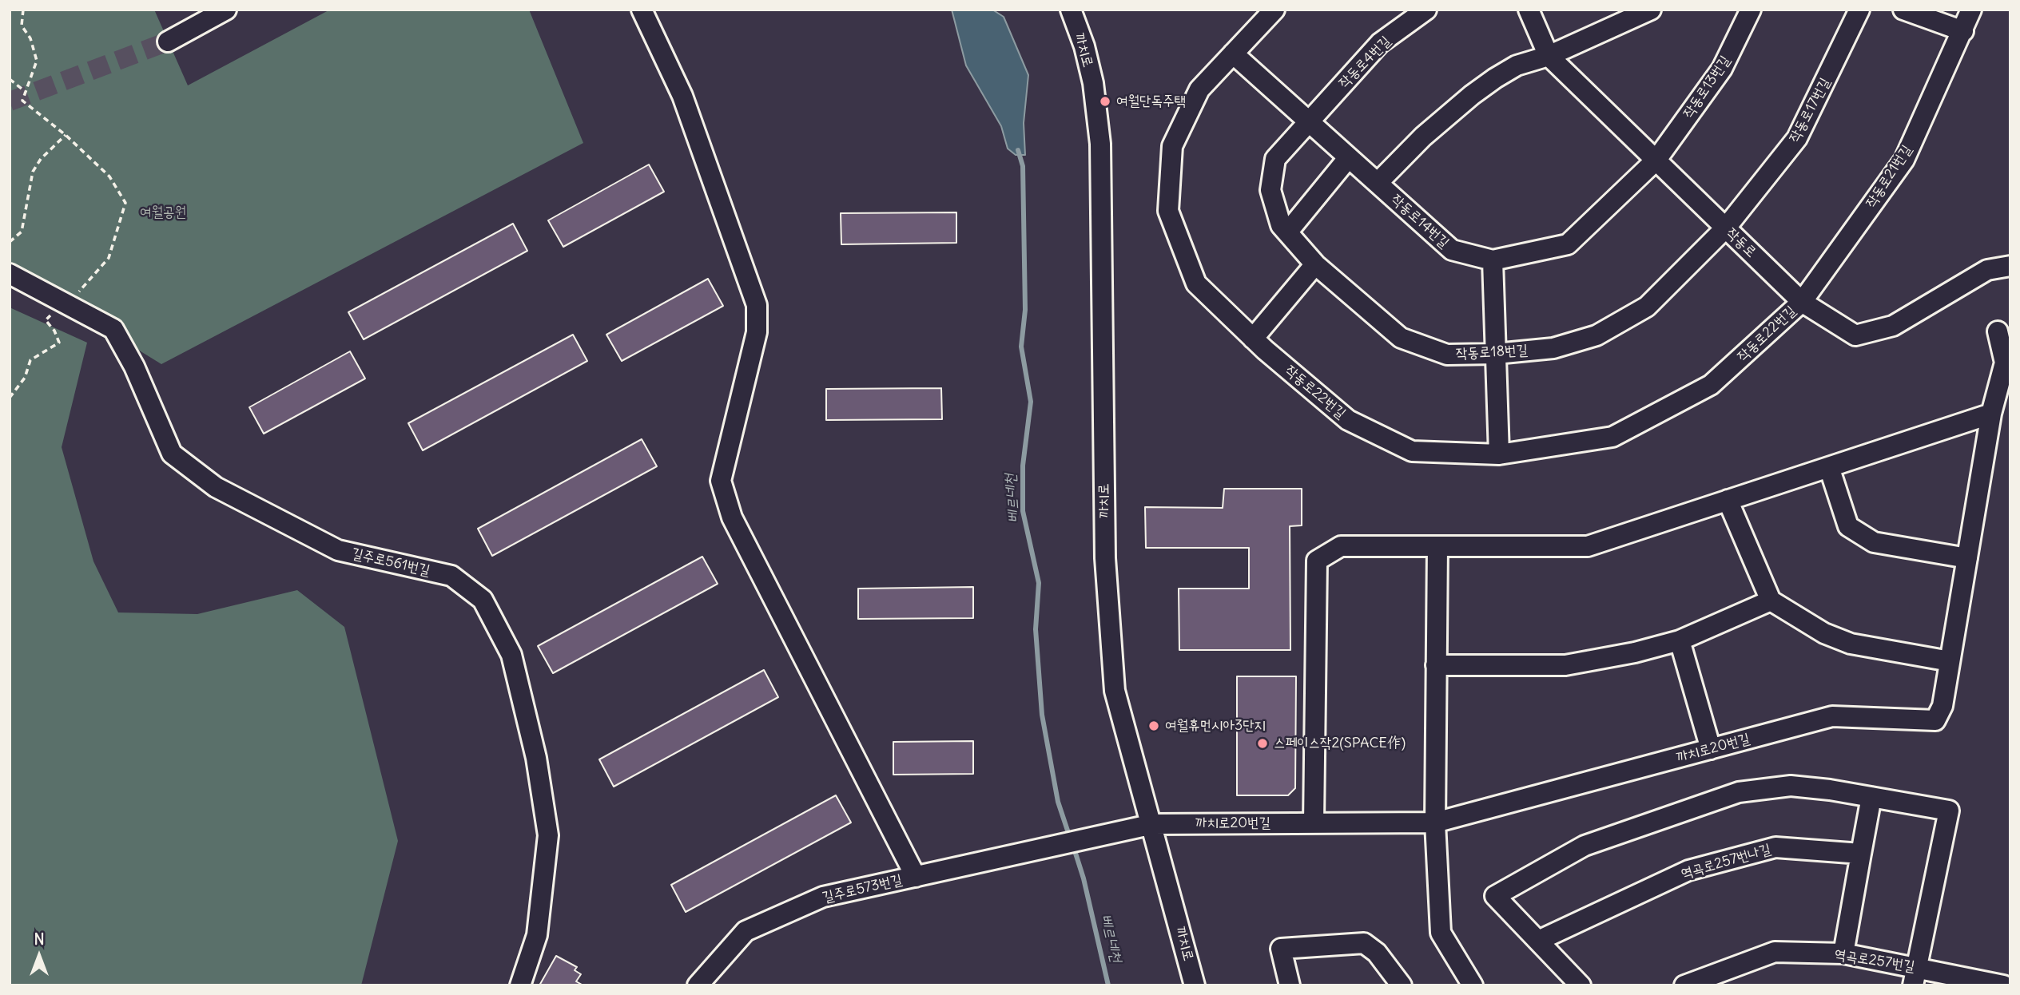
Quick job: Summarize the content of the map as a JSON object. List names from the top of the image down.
{
  "streets": {
    "street": [
      "까치로",
      "작동로4번길",
      "작동로13번길",
      "작동로17번길",
      "작동로21번길",
      "작동로14번길",
      "작동로",
      "작동로22번길",
      "작동로18번길",
      "길주로561번길",
      "까치로20번길",
      "역곡로257번나길",
      "길주로573번길",
      "역곡로257번길"
    ]
  },
  "crossings": [
    ["까치로", "까치로20번길"],
    ["까치로", "길주로573번길"],
    ["작동로4번길", "작동로14번길"],
    ["작동로4번길", "작동로18번길"],
    ["작동로13번길", "작동로14번길"],
    ["작동로13번길", "작동로"],
    ["작동로17번길", "작동로"],
    ["작동로17번길", "작동로18번길"],
    ["작동로21번길", "작동로"],
    ["작동로21번길", "작동로22번길"],
    ["작동로14번길", "작동로"],
    ["작동로14번길", "작동로22번길"],
    ["작동로14번길", "작동로18번길"],
    ["작동로", "작동로22번길"],
    ["작동로", "작동로18번길"],
    ["까치로20번길", "길주로573번길"]
  ],
  "water": ["베르네천"],
  "parks": ["여월공원"],
  "places": ["여월단독주택", "여월휴먼시아3단지", "스페이스작2(SPACE作)"],
  "north": "top"
}
